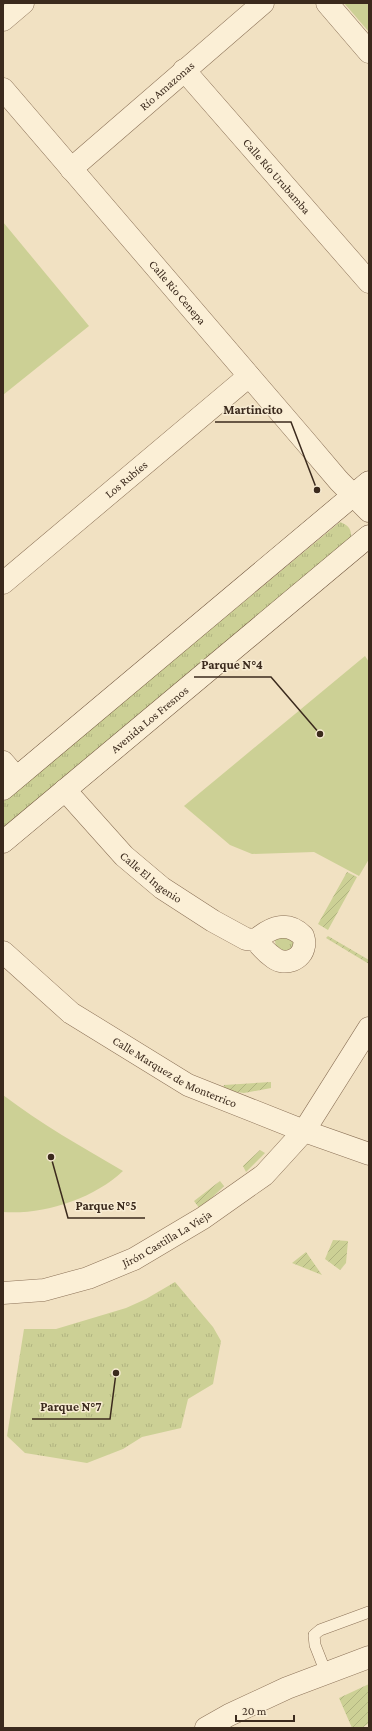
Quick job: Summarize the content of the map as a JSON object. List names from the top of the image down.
{
  "streets": {
    "street": [
      "Río Amazonas",
      "Calle Río Urubamba",
      "Calle Rio Cenepa",
      "Los Rubíes",
      "Avenida Los Fresnos",
      "Calle El Ingenio",
      "Calle Marquez de Monterrico",
      "Jirón Castilla La Vieja"
    ]
  },
  "crossings": [
    ["Río Amazonas", "Calle Río Urubamba"],
    ["Río Amazonas", "Calle Rio Cenepa"],
    ["Calle Rio Cenepa", "Los Rubíes"],
    ["Avenida Los Fresnos", "Calle El Ingenio"],
    ["Calle Marquez de Monterrico", "Jirón Castilla La Vieja"]
  ],
  "places": [
    "Martincito",
    "Parque N°4",
    "Parque N°5",
    "Parque N°7"
  ],
  "scale_bar": "20 m"
}
